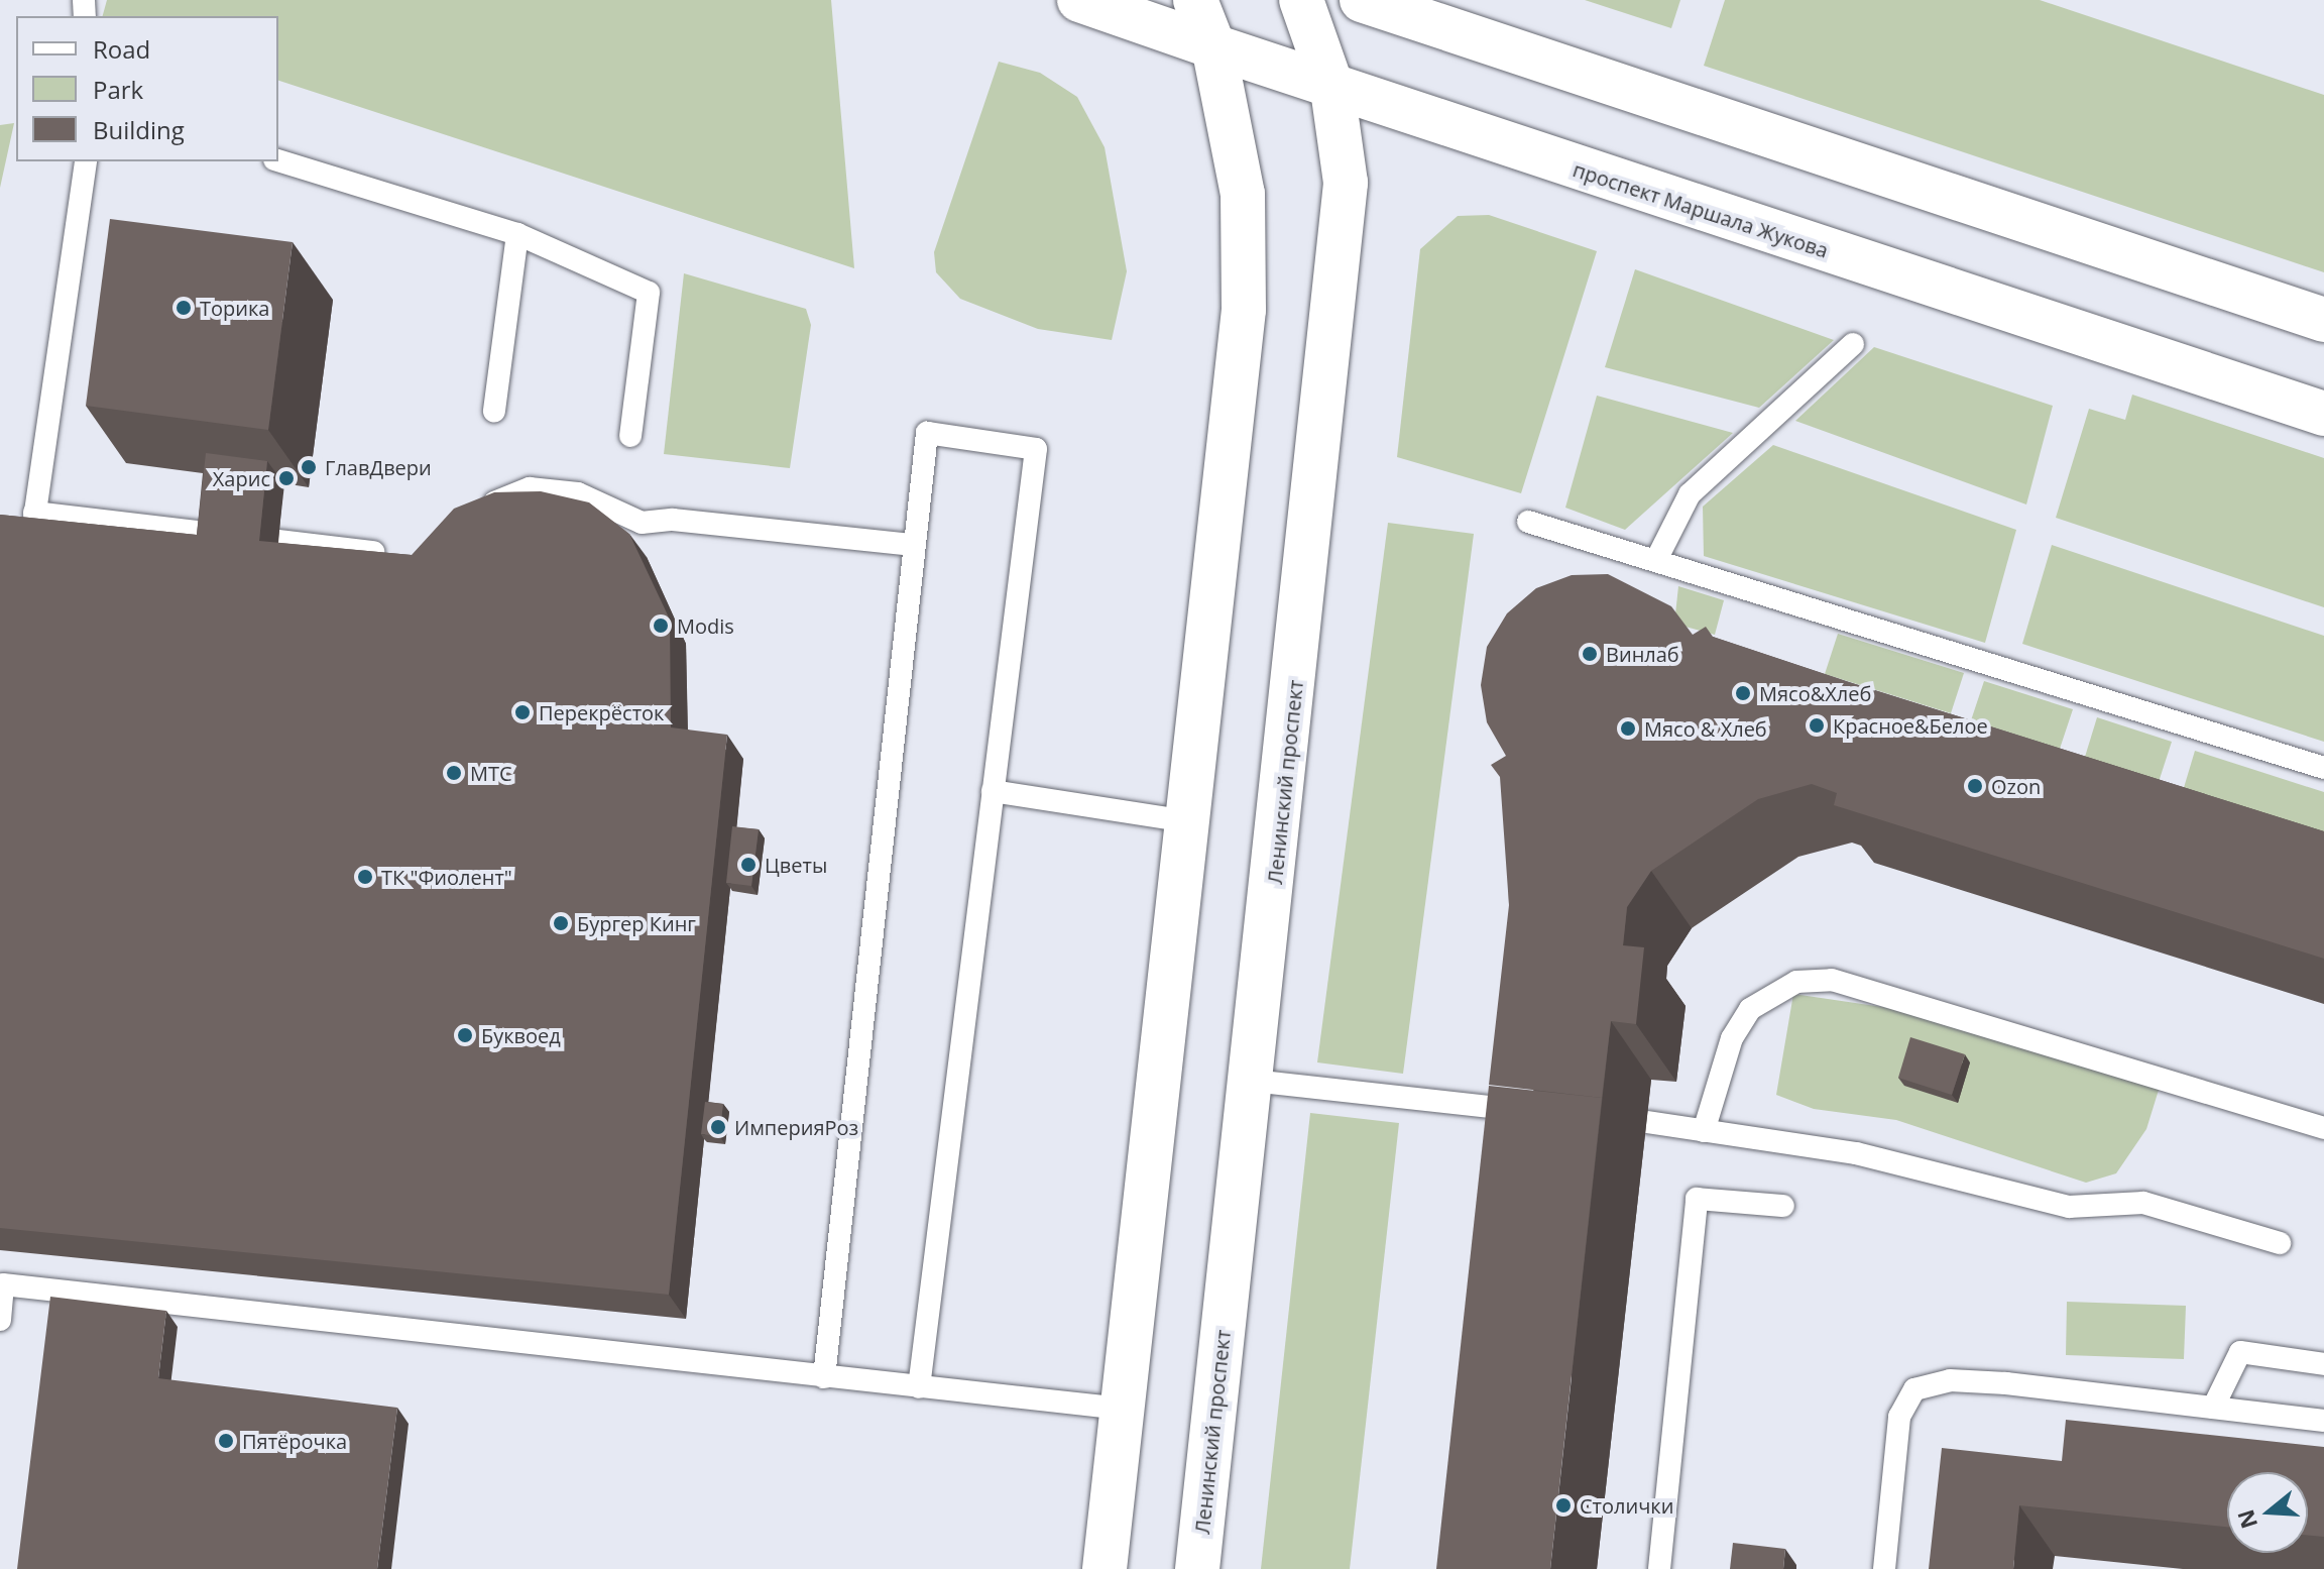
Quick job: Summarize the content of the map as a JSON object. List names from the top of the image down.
{
  "streets": {
    "main road": ["проспект Маршала Жукова", "Ленинский проспект"]
  },
  "crossings": [
    ["проспект Маршала Жукова", "Ленинский проспект"]
  ],
  "places": [
    "Торика",
    "ГлавДвери",
    "Харис",
    "Modis",
    "Винлаб",
    "Мясо&Хлеб",
    "Перекрёсток",
    "Красное&Белое",
    "Мясо & Хлеб",
    "МТС",
    "Ozon",
    "Цветы",
    "ТК \"Фиолент\"",
    "Бургер Кинг",
    "Буквоед",
    "ИмперияРоз",
    "Пятёрочка",
    "Столички"
  ],
  "legend": ["Road", "Park", "Building"],
  "north": "left"
}
